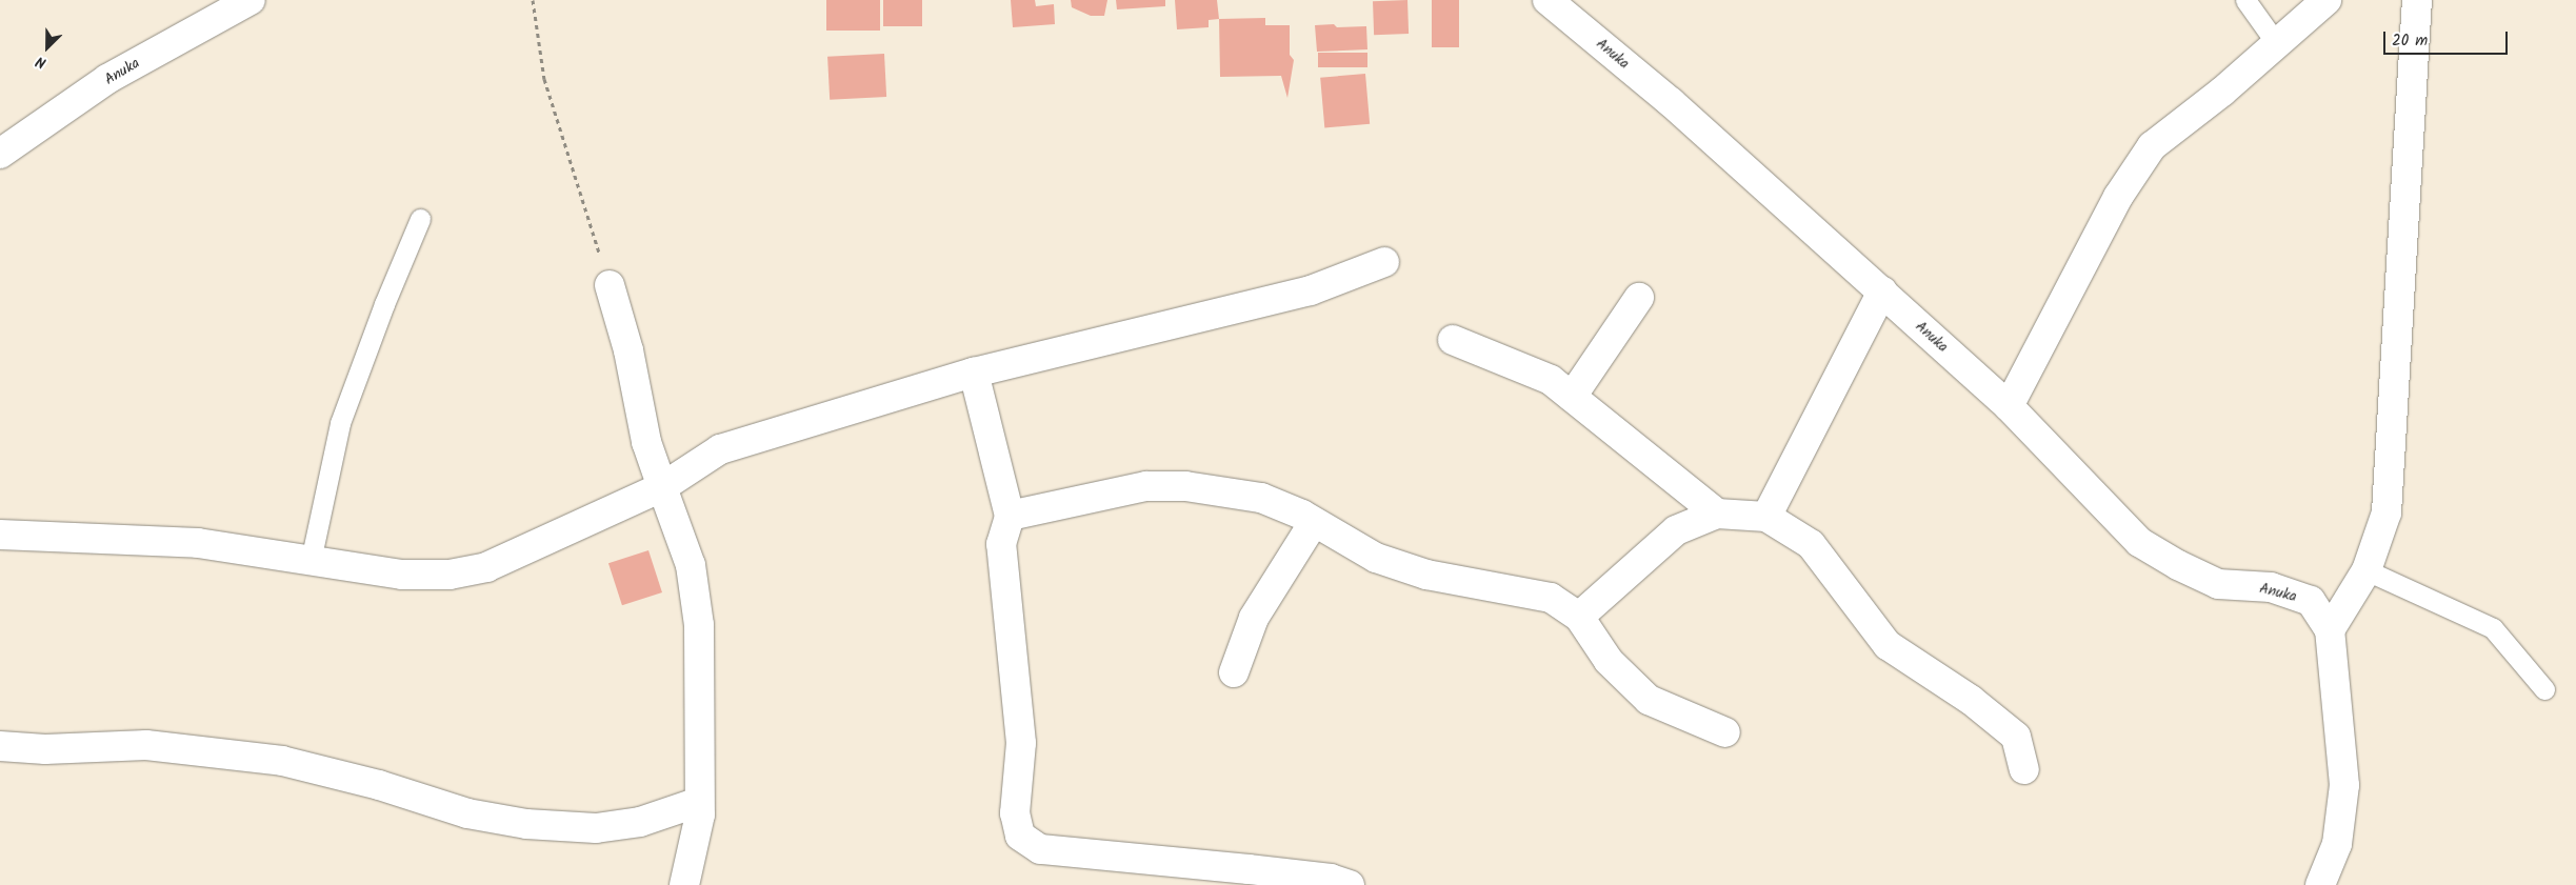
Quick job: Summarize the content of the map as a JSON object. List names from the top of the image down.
{
  "streets": {
    "street": ["Anuka"]
  },
  "scale_bar": "20 m",
  "north": "bottom left"
}
